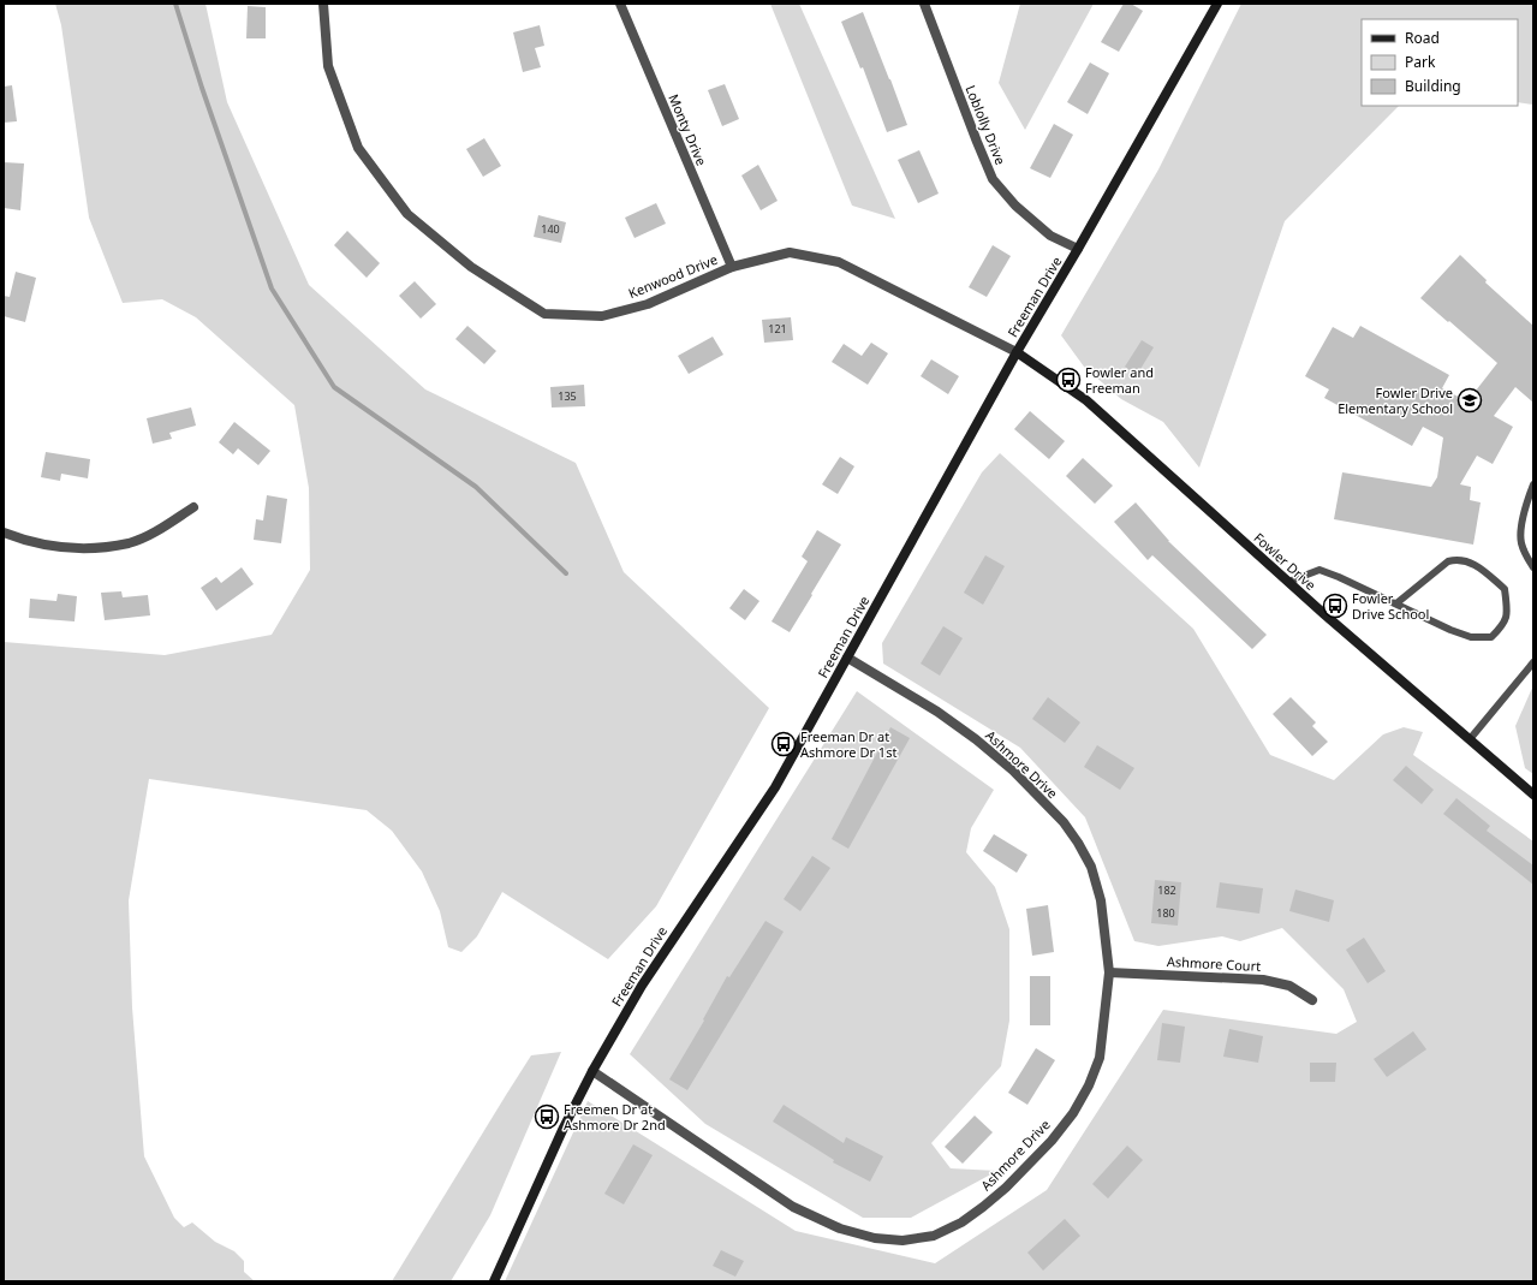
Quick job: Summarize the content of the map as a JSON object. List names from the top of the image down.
{
  "streets": {
    "street": [
      "Loblolly Drive",
      "Monty Drive",
      "Kenwood Drive",
      "Freeman Drive",
      "Fowler Drive",
      "Ashmore Drive",
      "Ashmore Court"
    ]
  },
  "crossings": [
    ["Loblolly Drive", "Freeman Drive"],
    ["Monty Drive", "Kenwood Drive"],
    ["Kenwood Drive", "Freeman Drive"],
    ["Kenwood Drive", "Fowler Drive"],
    ["Freeman Drive", "Fowler Drive"],
    ["Freeman Drive", "Ashmore Drive"],
    ["Ashmore Drive", "Ashmore Court"]
  ],
  "places": {
    "bus stop": [
      "Fowler and Freeman",
      "Fowler Drive School",
      "Freeman Dr at Ashmore Dr 1st",
      "Freemen Dr at Ashmore Dr 2nd"
    ],
    "school or university": ["Fowler Drive Elementary School"]
  },
  "house_numbers": [
    "140",
    "121",
    "135",
    "182",
    "180"
  ],
  "legend": ["Road", "Park", "Building"]
}
